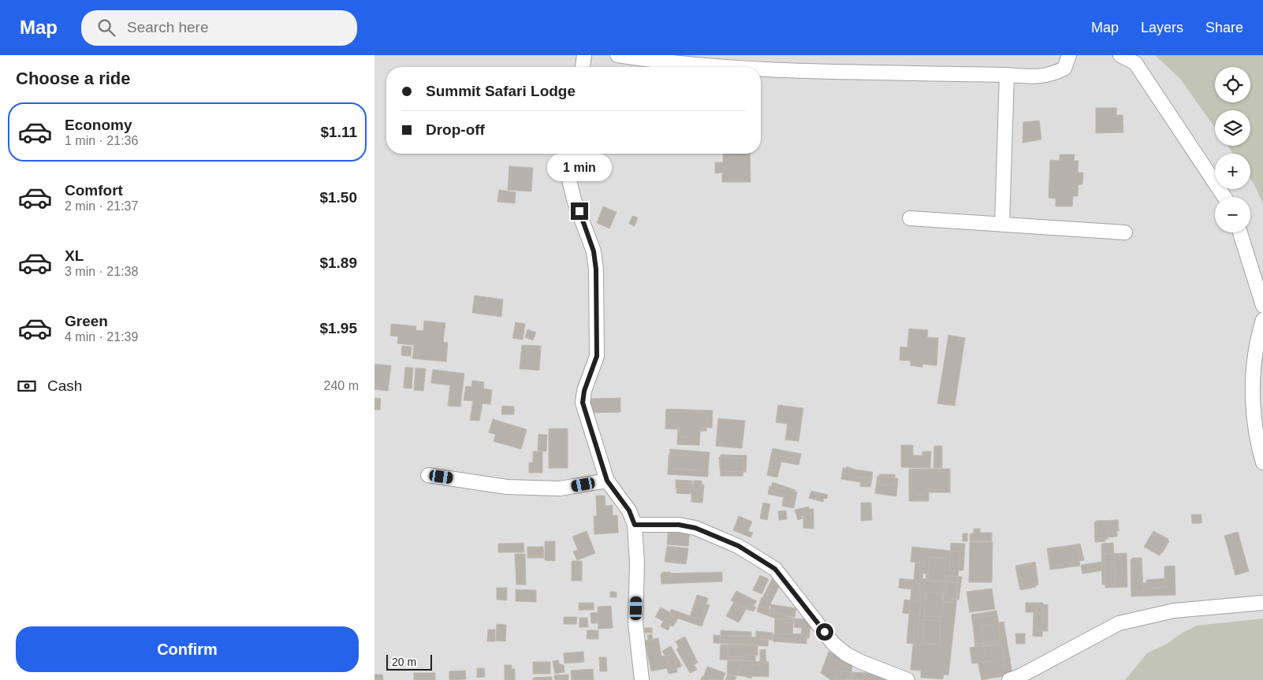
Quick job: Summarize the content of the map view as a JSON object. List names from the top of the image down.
{
  "scale_bar": "20 m",
  "page": {
    "header": "Map",
    "search": "Search here",
    "nav": ["Map", "Layers", "Share"],
    "heading": "Choose a ride",
    "map_buttons": ["+", "−"],
    "banner": ["Summit Safari Lodge", "Drop-off"],
    "list": [
      {
        "name": "Economy",
        "note": "1 min · 21:36",
        "value": "$1.11"
      },
      {
        "name": "Comfort",
        "note": "2 min · 21:37",
        "value": "$1.50"
      },
      {
        "name": "XL",
        "note": "3 min · 21:38",
        "value": "$1.89"
      },
      {
        "name": "Green",
        "note": "4 min · 21:39",
        "value": "$1.95"
      }
    ],
    "bubble": "1 min",
    "pay": ["Cash", "240 m"],
    "buttons": "Confirm",
    "scale": "20 m"
  }
}
